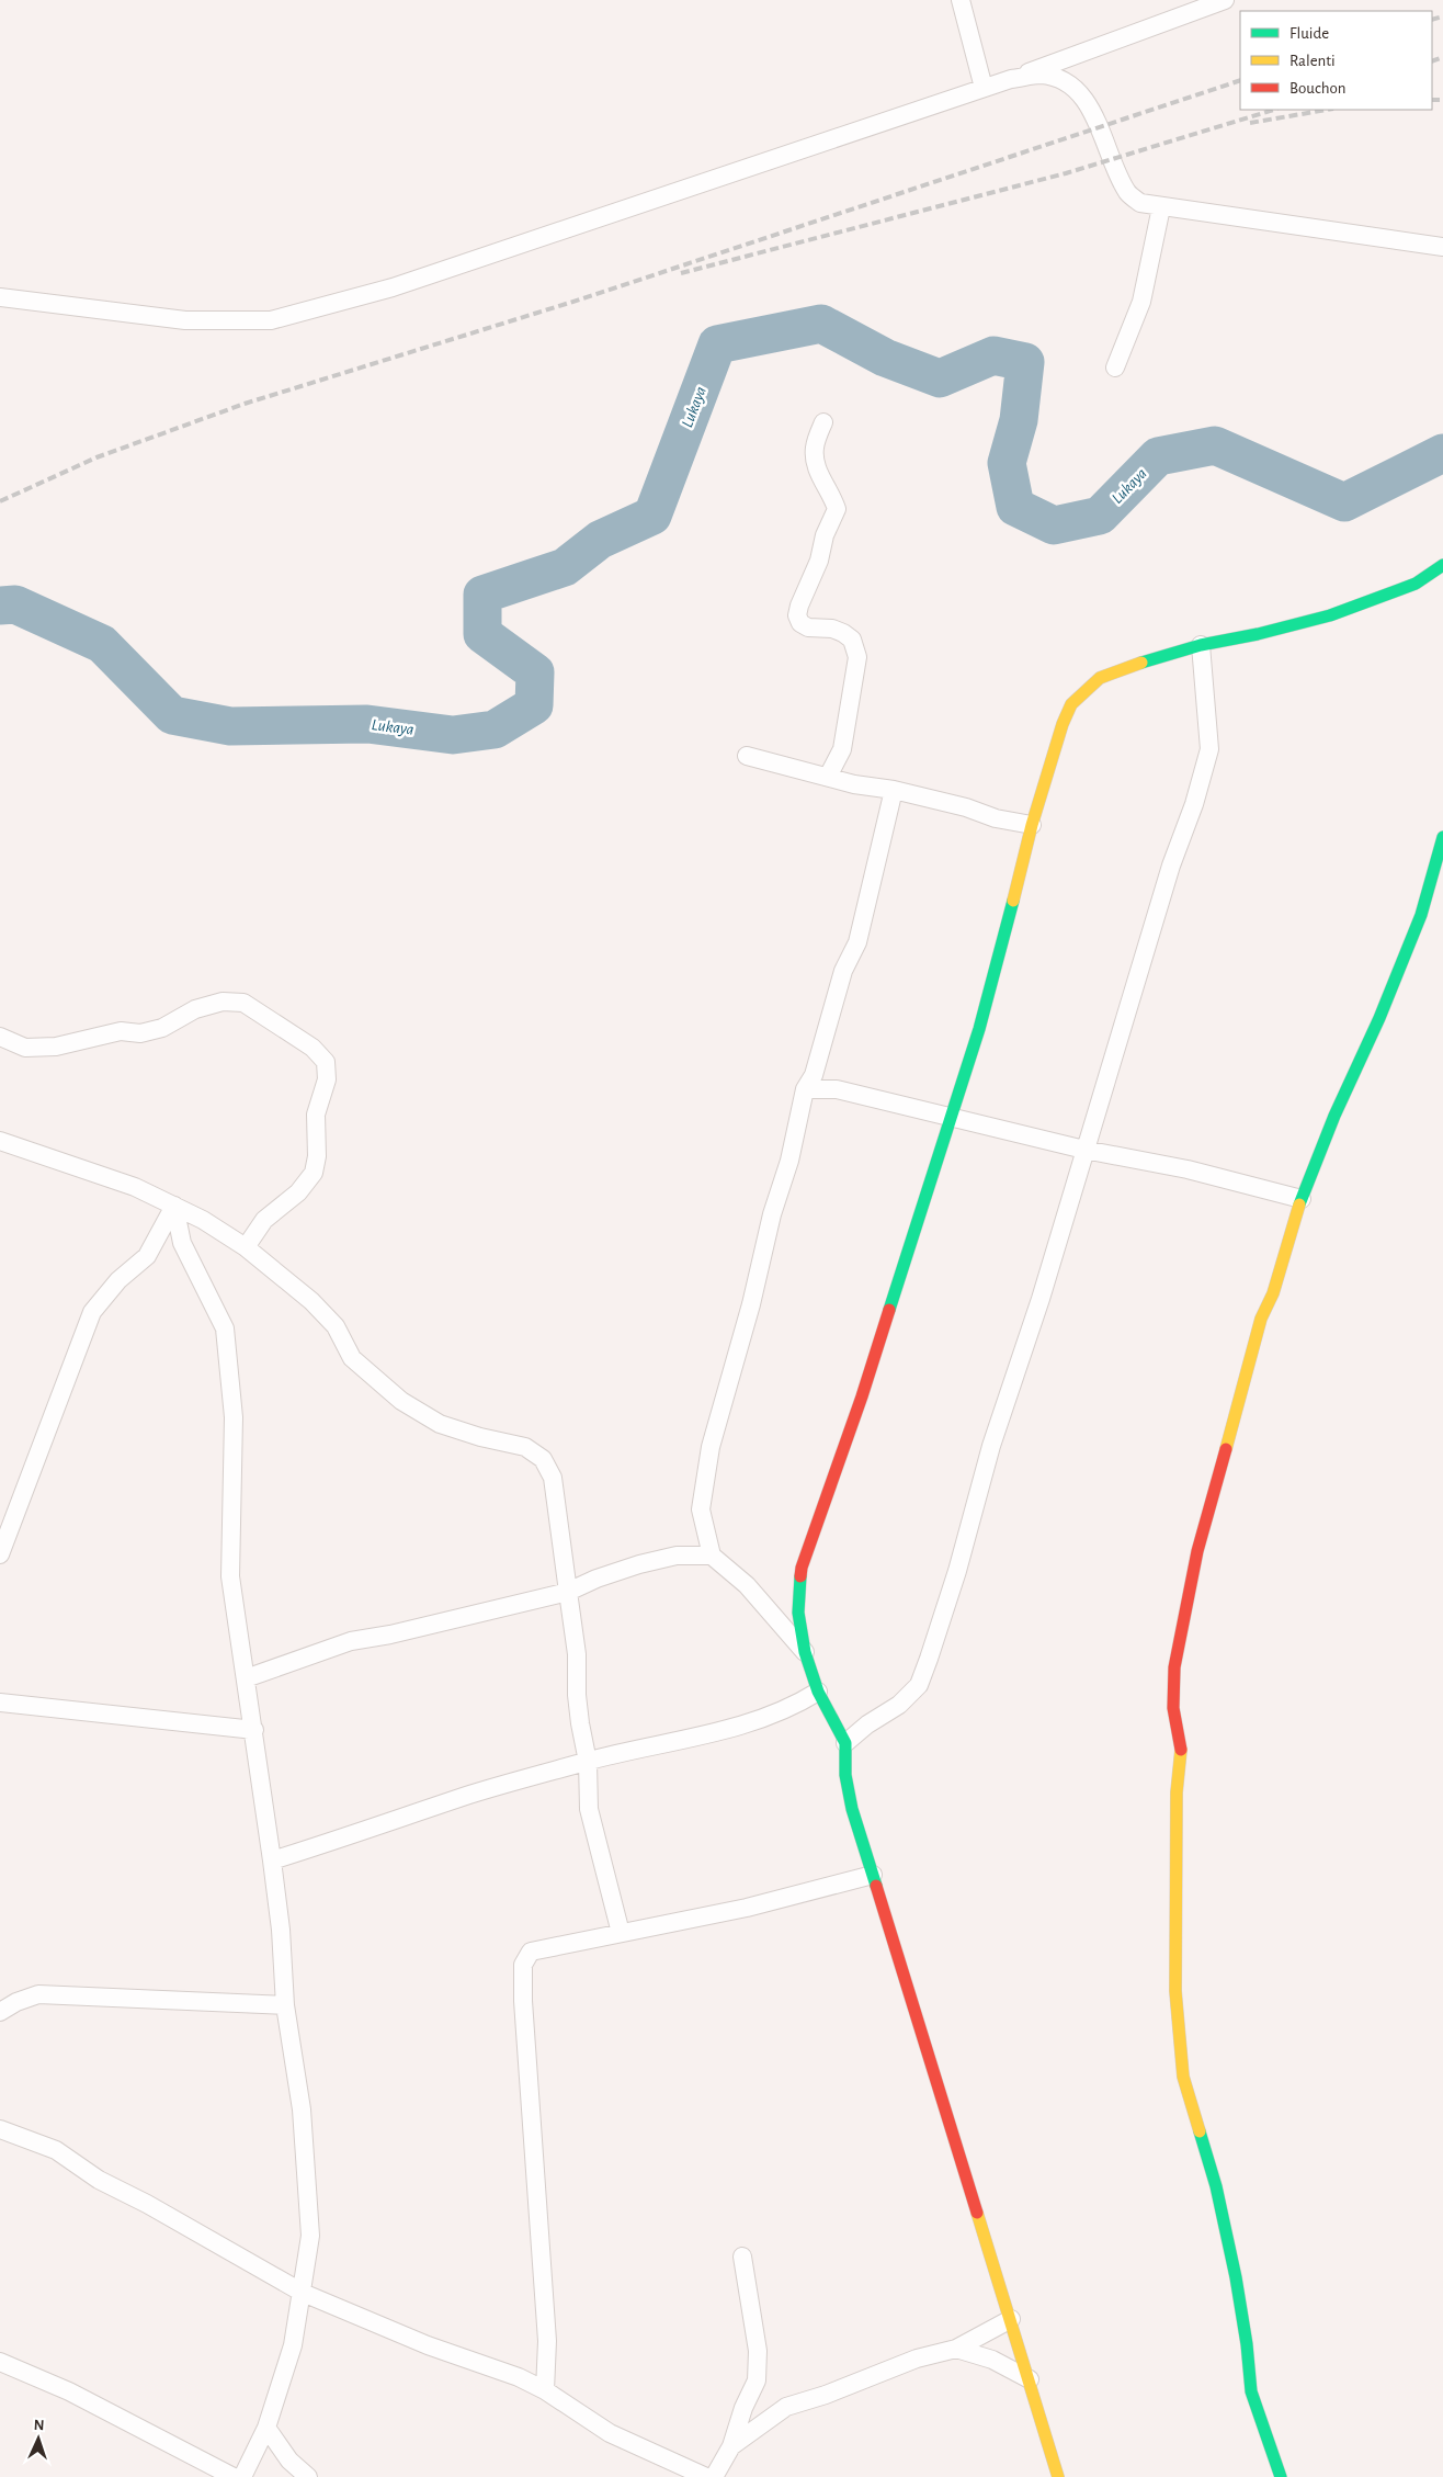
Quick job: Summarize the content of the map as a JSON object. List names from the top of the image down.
{
  "water": ["Lukaya"],
  "legend": ["Fluide", "Ralenti", "Bouchon"],
  "north": "top"
}
